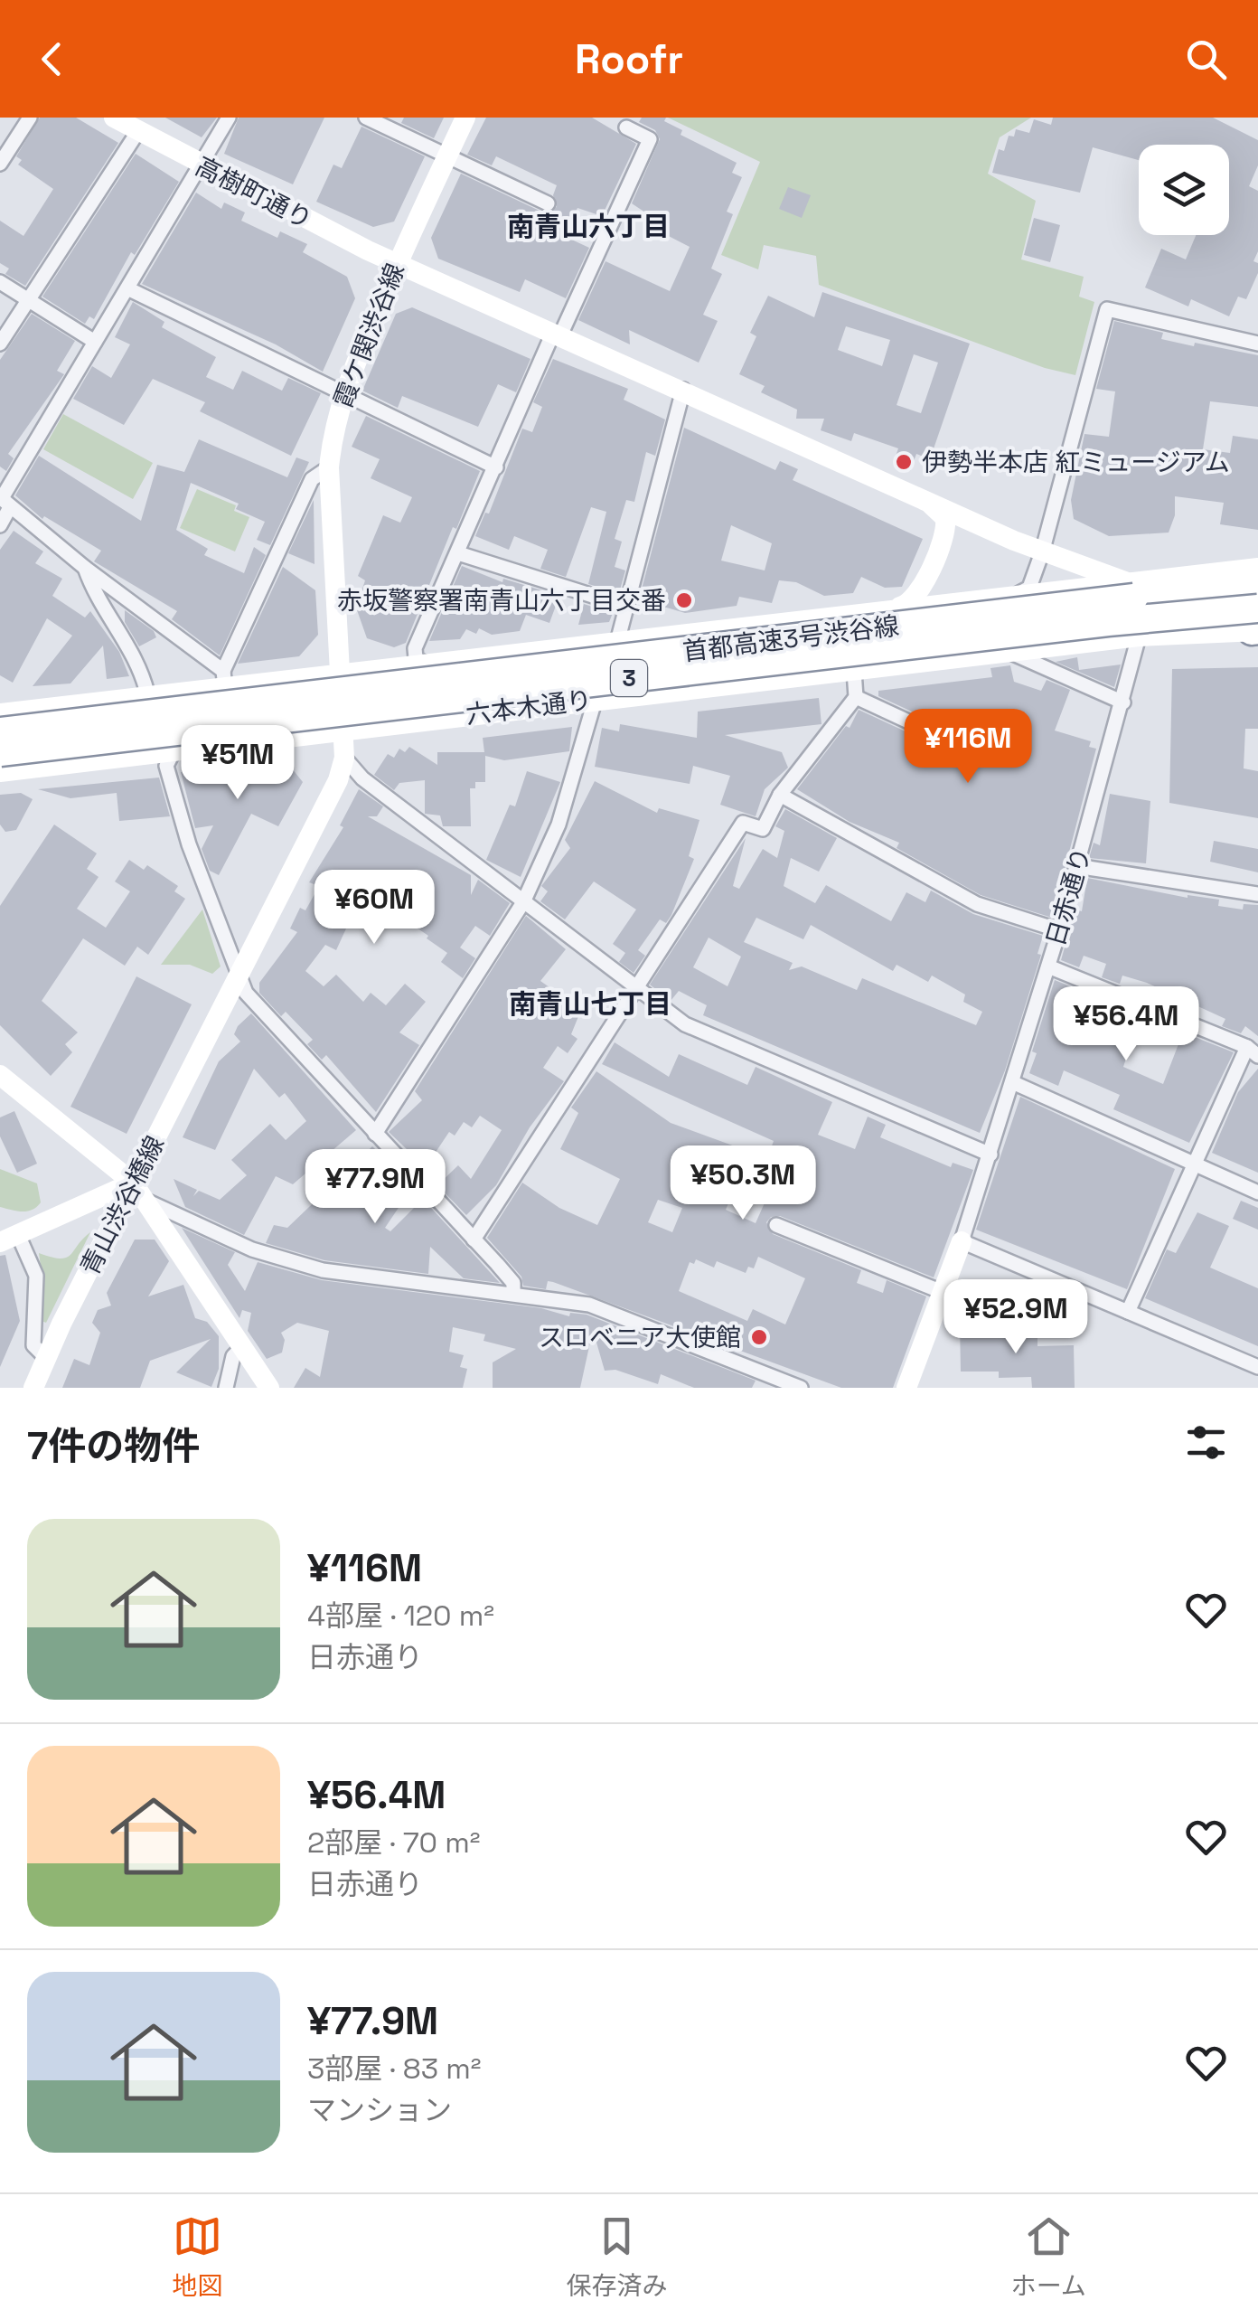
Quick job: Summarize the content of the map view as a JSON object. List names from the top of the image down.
{
  "streets": {
    "highway": ["首都高速3号渋谷線", "3"],
    "main road": [
      "高樹町通り",
      "霞ケ関渋谷線",
      "六本木通り",
      "青山渋谷橋線"
    ],
    "street": ["日赤通り"]
  },
  "crossings": [
    ["高樹町通り", "霞ケ関渋谷線"],
    ["霞ケ関渋谷線", "六本木通り"],
    ["霞ケ関渋谷線", "青山渋谷橋線"],
    ["首都高速3号渋谷線", "六本木通り"],
    ["六本木通り", "日赤通り"]
  ],
  "districts": ["南青山六丁目", "南青山七丁目"],
  "places": ["伊勢半本店 紅ミュージアム", "赤坂警察署南青山六丁目交番", "スロベニア大使館"],
  "page": {
    "header": "Roofr",
    "price": [
      "¥116M",
      "¥51M",
      "¥60M",
      "¥56.4M",
      "¥50.3M",
      "¥77.9M",
      "¥52.9M"
    ],
    "heading": "7件の物件",
    "list": [
      {
        "name": "¥116M",
        "note": "4部屋 · 120 m² · 日赤通り"
      },
      {
        "name": "¥56.4M",
        "note": "2部屋 · 70 m² · 日赤通り"
      },
      {
        "name": "¥77.9M",
        "note": "3部屋 · 83 m² · マンション"
      }
    ],
    "tabs": ["地図", "保存済み", "ホーム"]
  }
}
